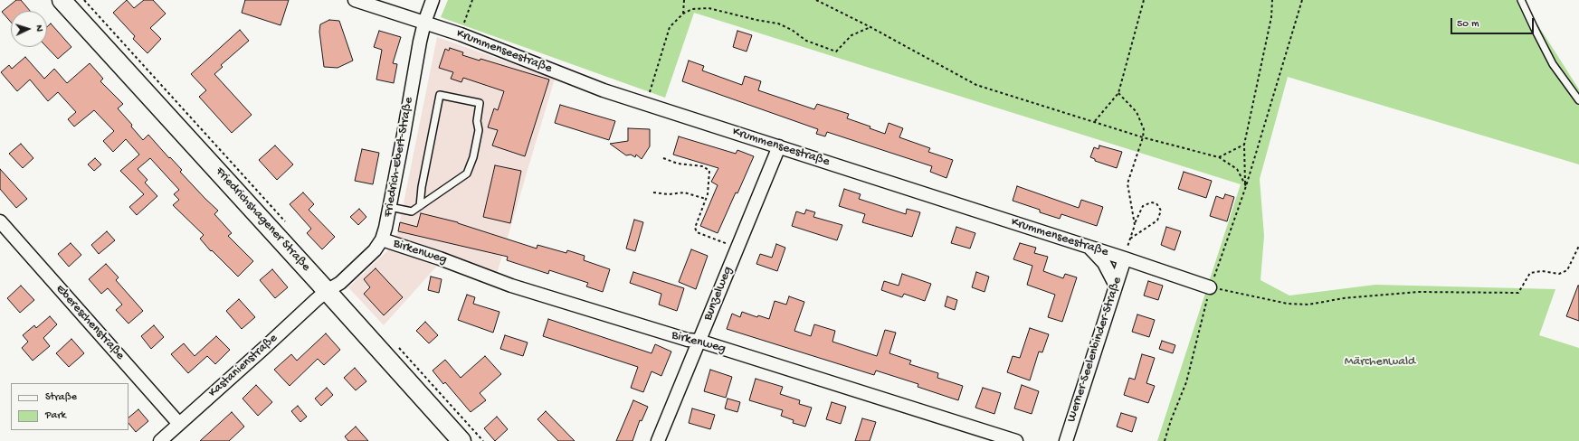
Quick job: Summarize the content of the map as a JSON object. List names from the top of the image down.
{
  "streets": {
    "main road": ["Friedrichshagener Straße"],
    "street": [
      "Krummenseestraße",
      "Friedrich-Ebert-Straße",
      "Birkenweg",
      "Bunzelweg",
      "Ebereschenstraße",
      "Werner-Seelenbinder-Straße",
      "Kastanienstraße"
    ]
  },
  "crossings": [
    ["Krummenseestraße", "Friedrich-Ebert-Straße"],
    ["Krummenseestraße", "Bunzelweg"],
    ["Krummenseestraße", "Werner-Seelenbinder-Straße"],
    ["Friedrich-Ebert-Straße", "Friedrichshagener Straße"],
    ["Friedrich-Ebert-Straße", "Birkenweg"],
    ["Friedrich-Ebert-Straße", "Kastanienstraße"],
    ["Friedrichshagener Straße", "Kastanienstraße"],
    ["Birkenweg", "Bunzelweg"],
    ["Ebereschenstraße", "Kastanienstraße"]
  ],
  "parks": ["Märchenwald"],
  "legend": ["Straße", "Park"],
  "scale_bar": "50 m",
  "north": "right"
}
